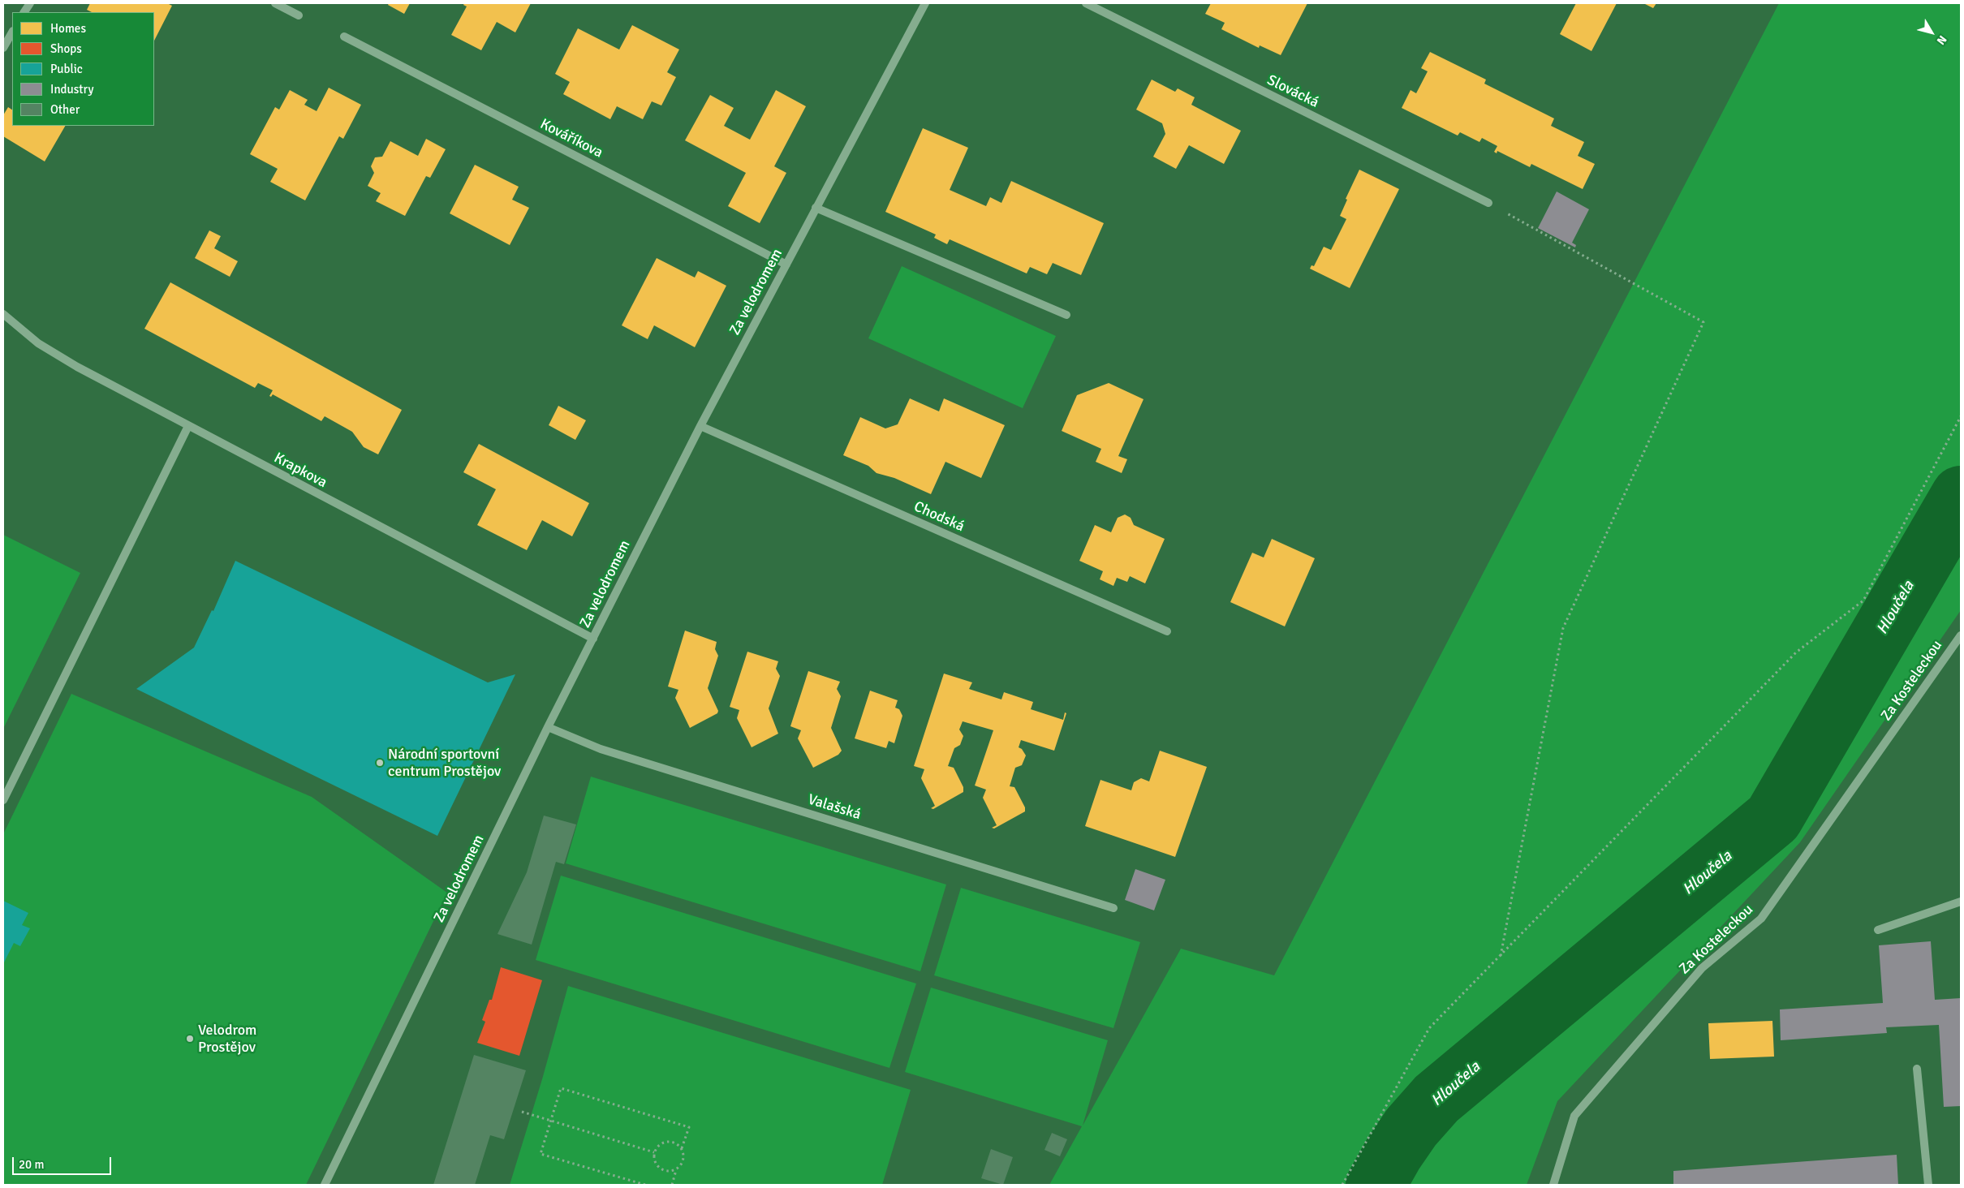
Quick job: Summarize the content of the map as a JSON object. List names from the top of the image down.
{
  "streets": {
    "street": [
      "Slovácká",
      "Kováříkova",
      "Za velodromem",
      "Krapkova",
      "Chodská",
      "Za Kosteleckou",
      "Valašská"
    ]
  },
  "crossings": [
    ["Kováříkova", "Za velodromem"],
    ["Za velodromem", "Krapkova"],
    ["Za velodromem", "Chodská"],
    ["Za velodromem", "Valašská"]
  ],
  "water": ["Hloučela"],
  "places": ["Národní sportovní centrum Prostějov", "Velodrom Prostějov"],
  "legend": [
    "Homes",
    "Shops",
    "Public",
    "Industry",
    "Other"
  ],
  "scale_bar": "20 m",
  "north": "bottom right"
}
